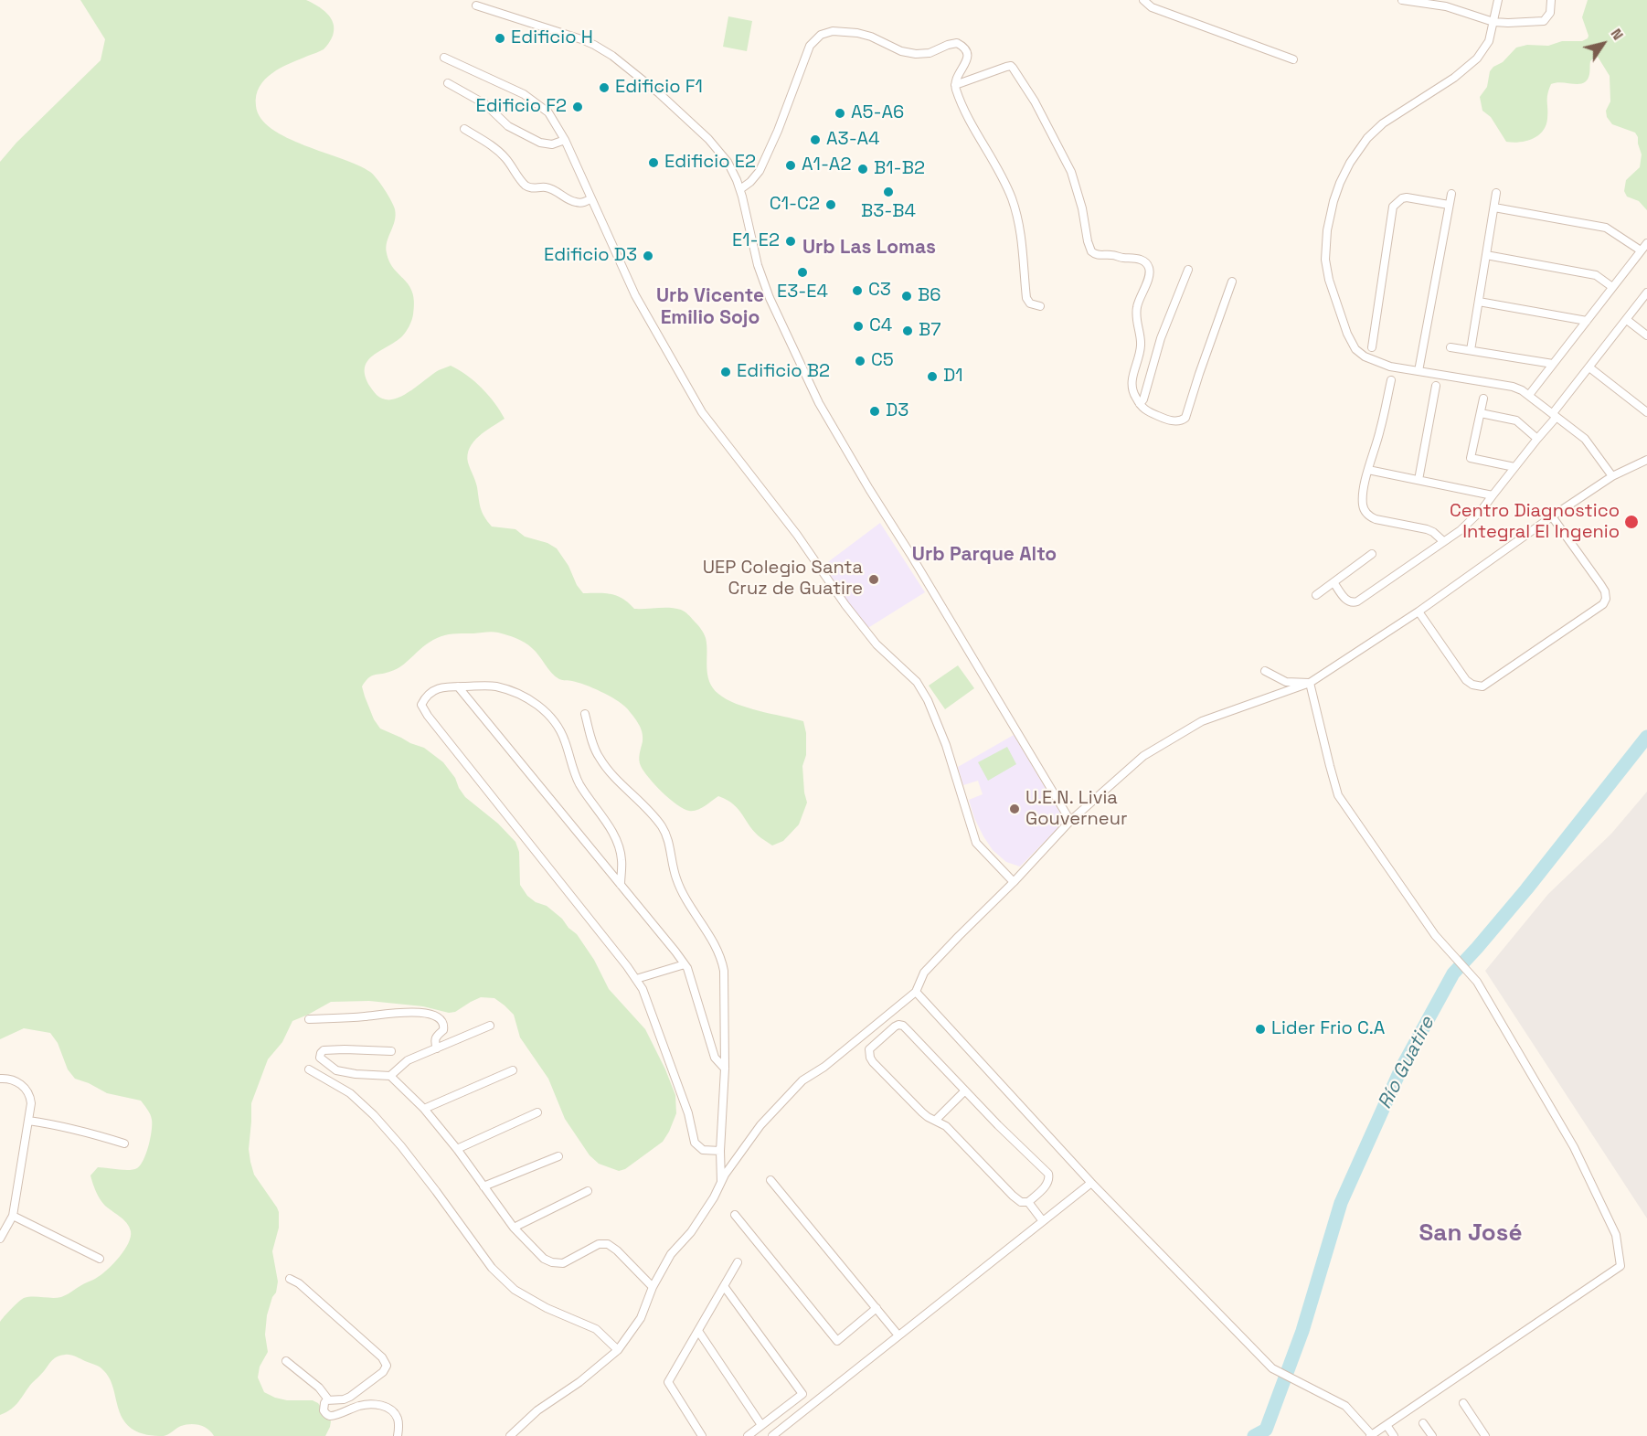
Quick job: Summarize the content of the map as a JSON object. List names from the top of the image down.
{
  "districts": [
    "Urb Las Lomas",
    "Urb Vicente Emilio Sojo",
    "Urb Parque Alto",
    "San José"
  ],
  "water": ["Río Guatire"],
  "places": [
    "Edificio H",
    "Edificio F1",
    "Edificio F2",
    "A5-A6",
    "A3-A4",
    "Edificio E2",
    "A1-A2",
    "B1-B2",
    "B3-B4",
    "C1-C2",
    "E1-E2",
    "Edificio D3",
    "E3-E4",
    "C3",
    "B6",
    "C4",
    "B7",
    "C5",
    "Edificio B2",
    "D1",
    "D3",
    "Centro Diagnostico Integral El Ingenio",
    "UEP Colegio Santa Cruz de Guatire",
    "U.E.N. Livia Gouverneur",
    "Lider Frio C.A"
  ],
  "north": "top right"
}
